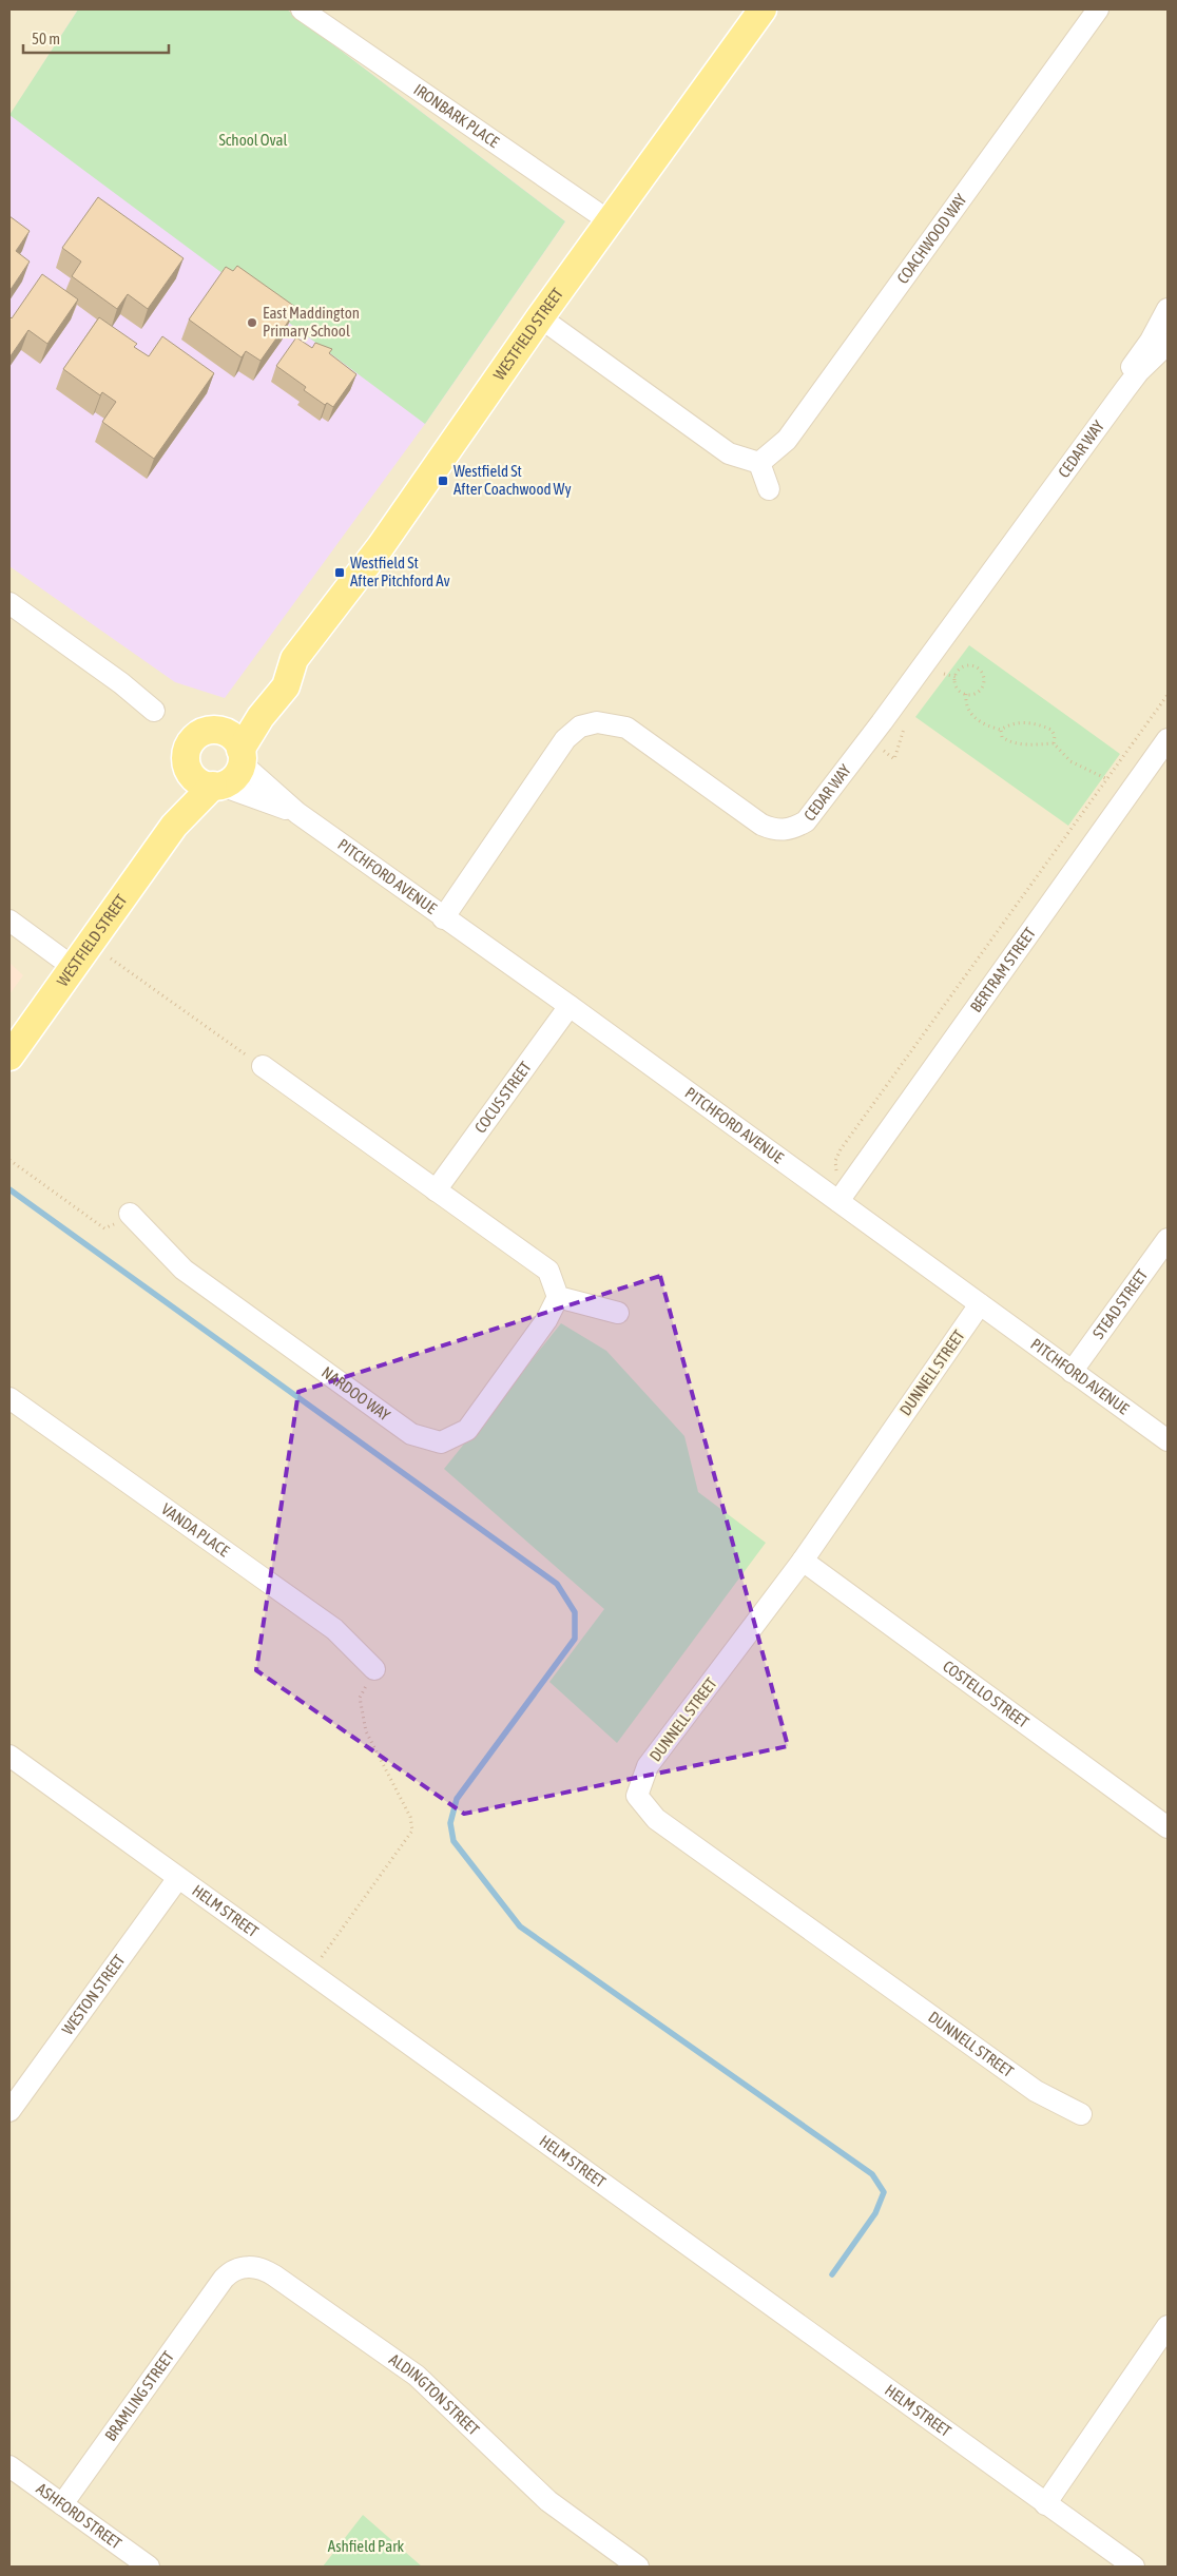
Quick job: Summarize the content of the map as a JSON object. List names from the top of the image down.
{
  "streets": {
    "main road": ["WESTFIELD STREET"],
    "street": [
      "IRONBARK PLACE",
      "COACHWOOD WAY",
      "CEDAR WAY",
      "PITCHFORD AVENUE",
      "BERTRAM STREET",
      "COCUS STREET",
      "STEAD STREET",
      "DUNNELL STREET",
      "NARDOO WAY",
      "VANDA PLACE",
      "COSTELLO STREET",
      "HELM STREET",
      "WESTON STREET",
      "BRAMLING STREET",
      "ALDINGTON STREET",
      "ASHFORD STREET"
    ]
  },
  "crossings": [
    ["IRONBARK PLACE", "WESTFIELD STREET"],
    ["WESTFIELD STREET", "PITCHFORD AVENUE"],
    ["CEDAR WAY", "PITCHFORD AVENUE"],
    ["PITCHFORD AVENUE", "BERTRAM STREET"],
    ["PITCHFORD AVENUE", "COCUS STREET"],
    ["PITCHFORD AVENUE", "STEAD STREET"],
    ["PITCHFORD AVENUE", "DUNNELL STREET"],
    ["DUNNELL STREET", "COSTELLO STREET"],
    ["HELM STREET", "WESTON STREET"],
    ["BRAMLING STREET", "ALDINGTON STREET"],
    ["BRAMLING STREET", "ASHFORD STREET"]
  ],
  "parks": ["School Oval", "Ashfield Park"],
  "places": {
    "other": ["East Maddington Primary School"],
    "transit": ["Westfield St After Coachwood Wy", "Westfield St After Pitchford Av"]
  },
  "scale_bar": "50 m"
}
